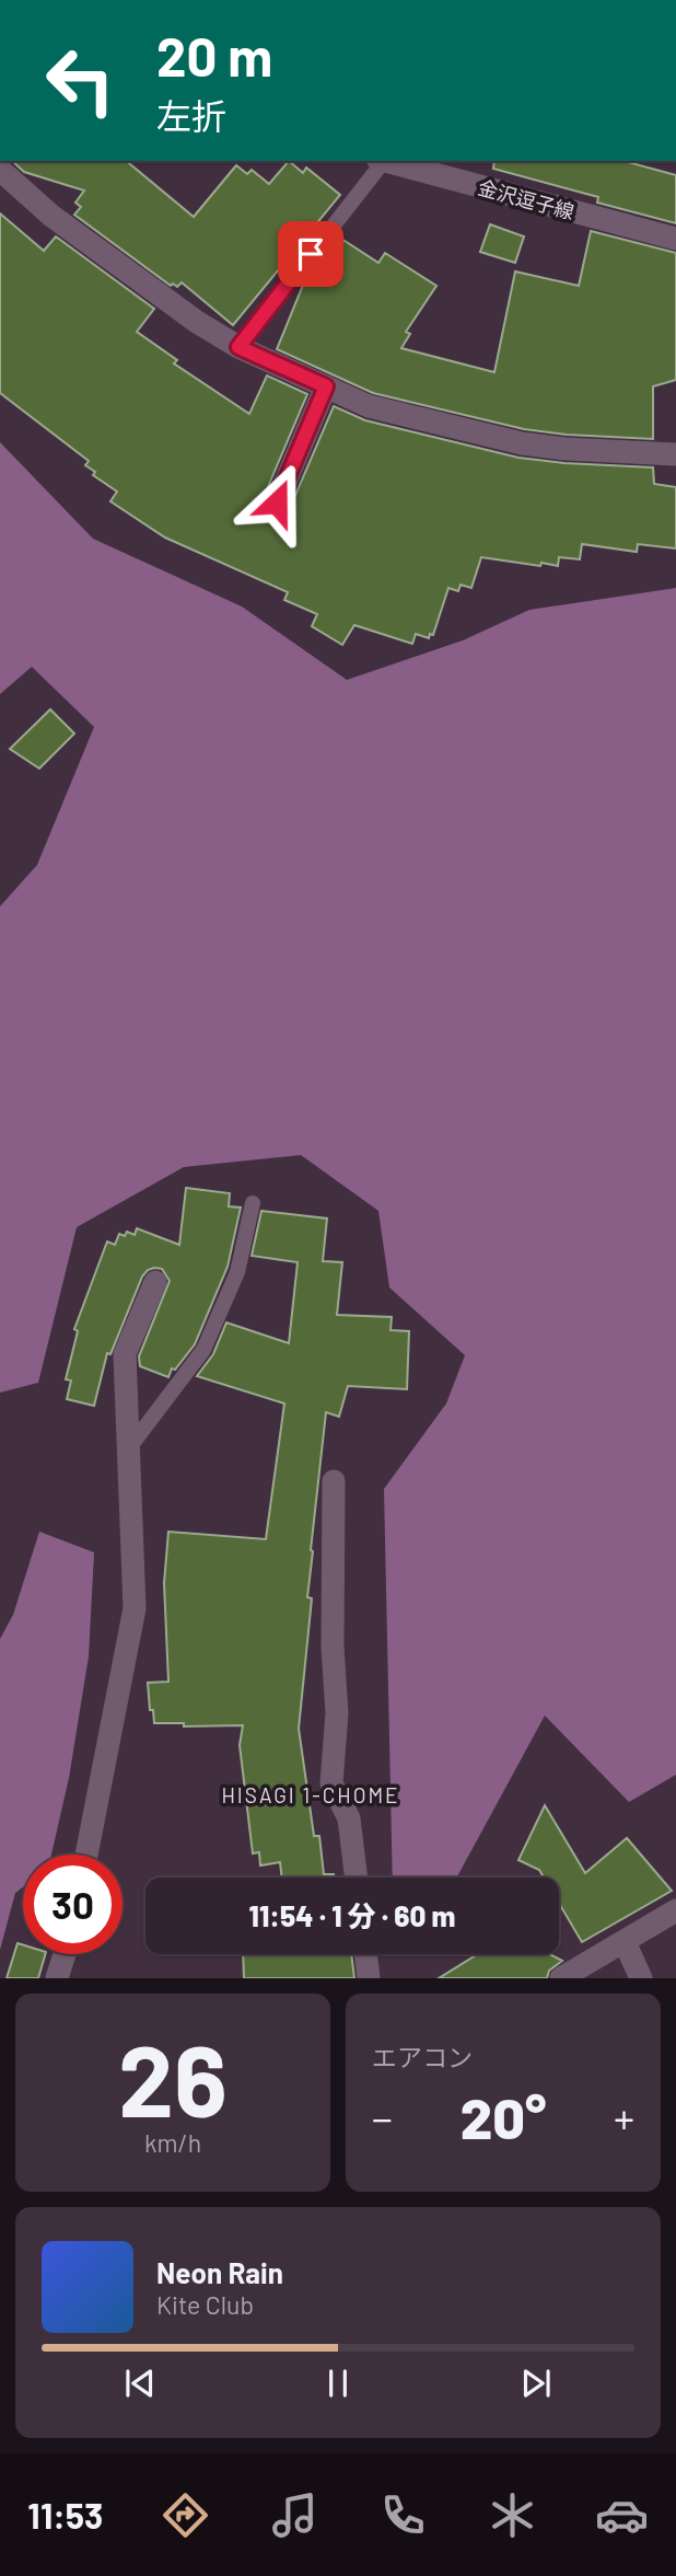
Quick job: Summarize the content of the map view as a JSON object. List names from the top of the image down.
{
  "streets": {
    "street": ["金沢逗子線"]
  },
  "districts": ["HISAGI 1-CHOME"],
  "page": {
    "turn": ["20 m", "左折"],
    "limit": "30",
    "trip": "11:54 · 1 分 · 60 m",
    "tile": [
      ["26", "km/h"],
      "エアコン"
    ],
    "heat": ["−", "20°", "+"],
    "song": ["Neon Rain", "Kite Club"],
    "tabs": "11:53"
  }
}
